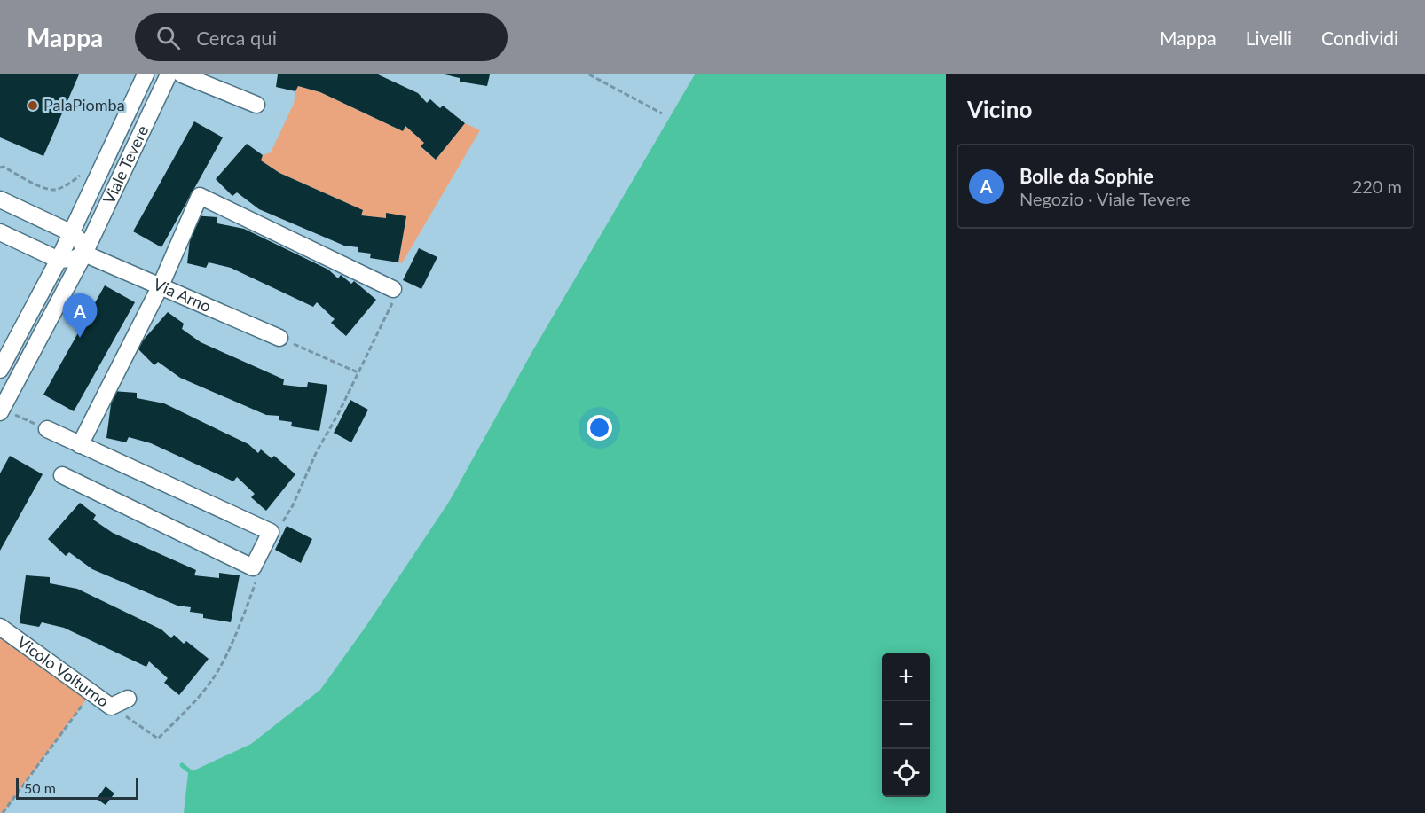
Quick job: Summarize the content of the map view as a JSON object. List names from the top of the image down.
{
  "streets": {
    "street": ["Viale Tevere", "Via Arno", "Vicolo Volturno"]
  },
  "crossings": [
    ["Viale Tevere", "Via Arno"]
  ],
  "places": ["PalaPiomba"],
  "scale_bar": "50 m",
  "page": {
    "header": "Mappa",
    "search": "Cerca qui",
    "nav": ["Mappa", "Livelli", "Condividi"],
    "heading": "Vicino",
    "list": [
      {
        "mark": "A",
        "name": "Bolle da Sophie",
        "note": "Negozio · Viale Tevere",
        "value": "220 m"
      }
    ],
    "pins": "A",
    "map_buttons": ["+", "−"],
    "scale": "50 m"
  }
}
